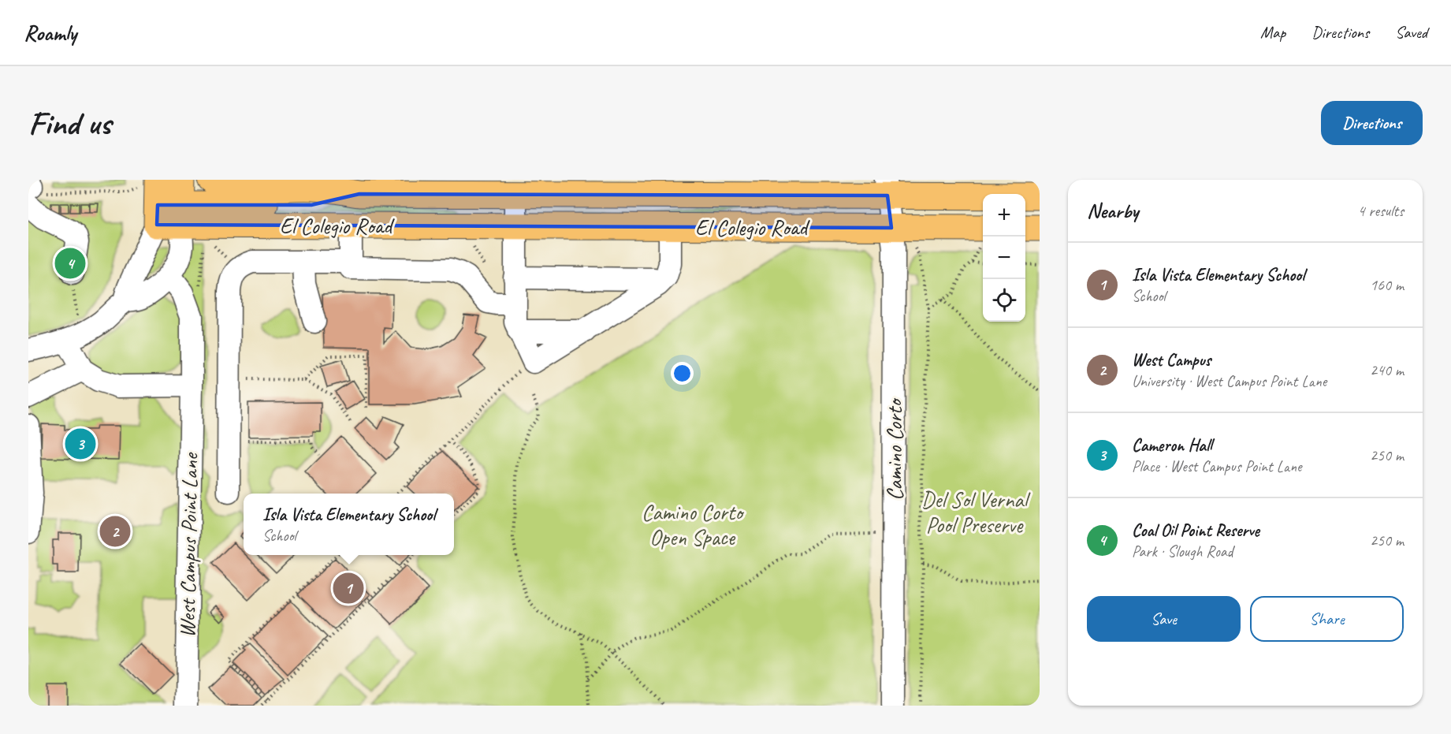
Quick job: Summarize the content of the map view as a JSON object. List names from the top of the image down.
{
  "streets": {
    "main road": ["El Colegio Road"],
    "street": ["Camino Corto", "West Campus Point Lane"]
  },
  "crossings": [
    ["El Colegio Road", "Camino Corto"]
  ],
  "parks": ["Del Sol Vernal Pool Preserve", "Camino Corto Open Space"],
  "page": {
    "header": "Roamly",
    "nav": ["Map", "Directions", "Saved"],
    "buttons": [
      "Directions",
      ["Save", "Share"]
    ],
    "title": "Find us",
    "heading": ["Nearby", "4 results"],
    "map_buttons": ["+", "−"],
    "list": [
      {
        "mark": "1",
        "name": "Isla Vista Elementary School",
        "note": "School",
        "value": "160 m"
      },
      {
        "mark": "2",
        "name": "West Campus",
        "note": "University · West Campus Point Lane",
        "value": "240 m"
      },
      {
        "mark": "3",
        "name": "Cameron Hall",
        "note": "Place · West Campus Point Lane",
        "value": "250 m"
      },
      {
        "mark": "4",
        "name": "Coal Oil Point Reserve",
        "note": "Park · Slough Road",
        "value": "250 m"
      }
    ],
    "pins": [
      "4",
      "3",
      "2",
      "1"
    ],
    "popup": ["Isla Vista Elementary School", "School"]
  }
}
